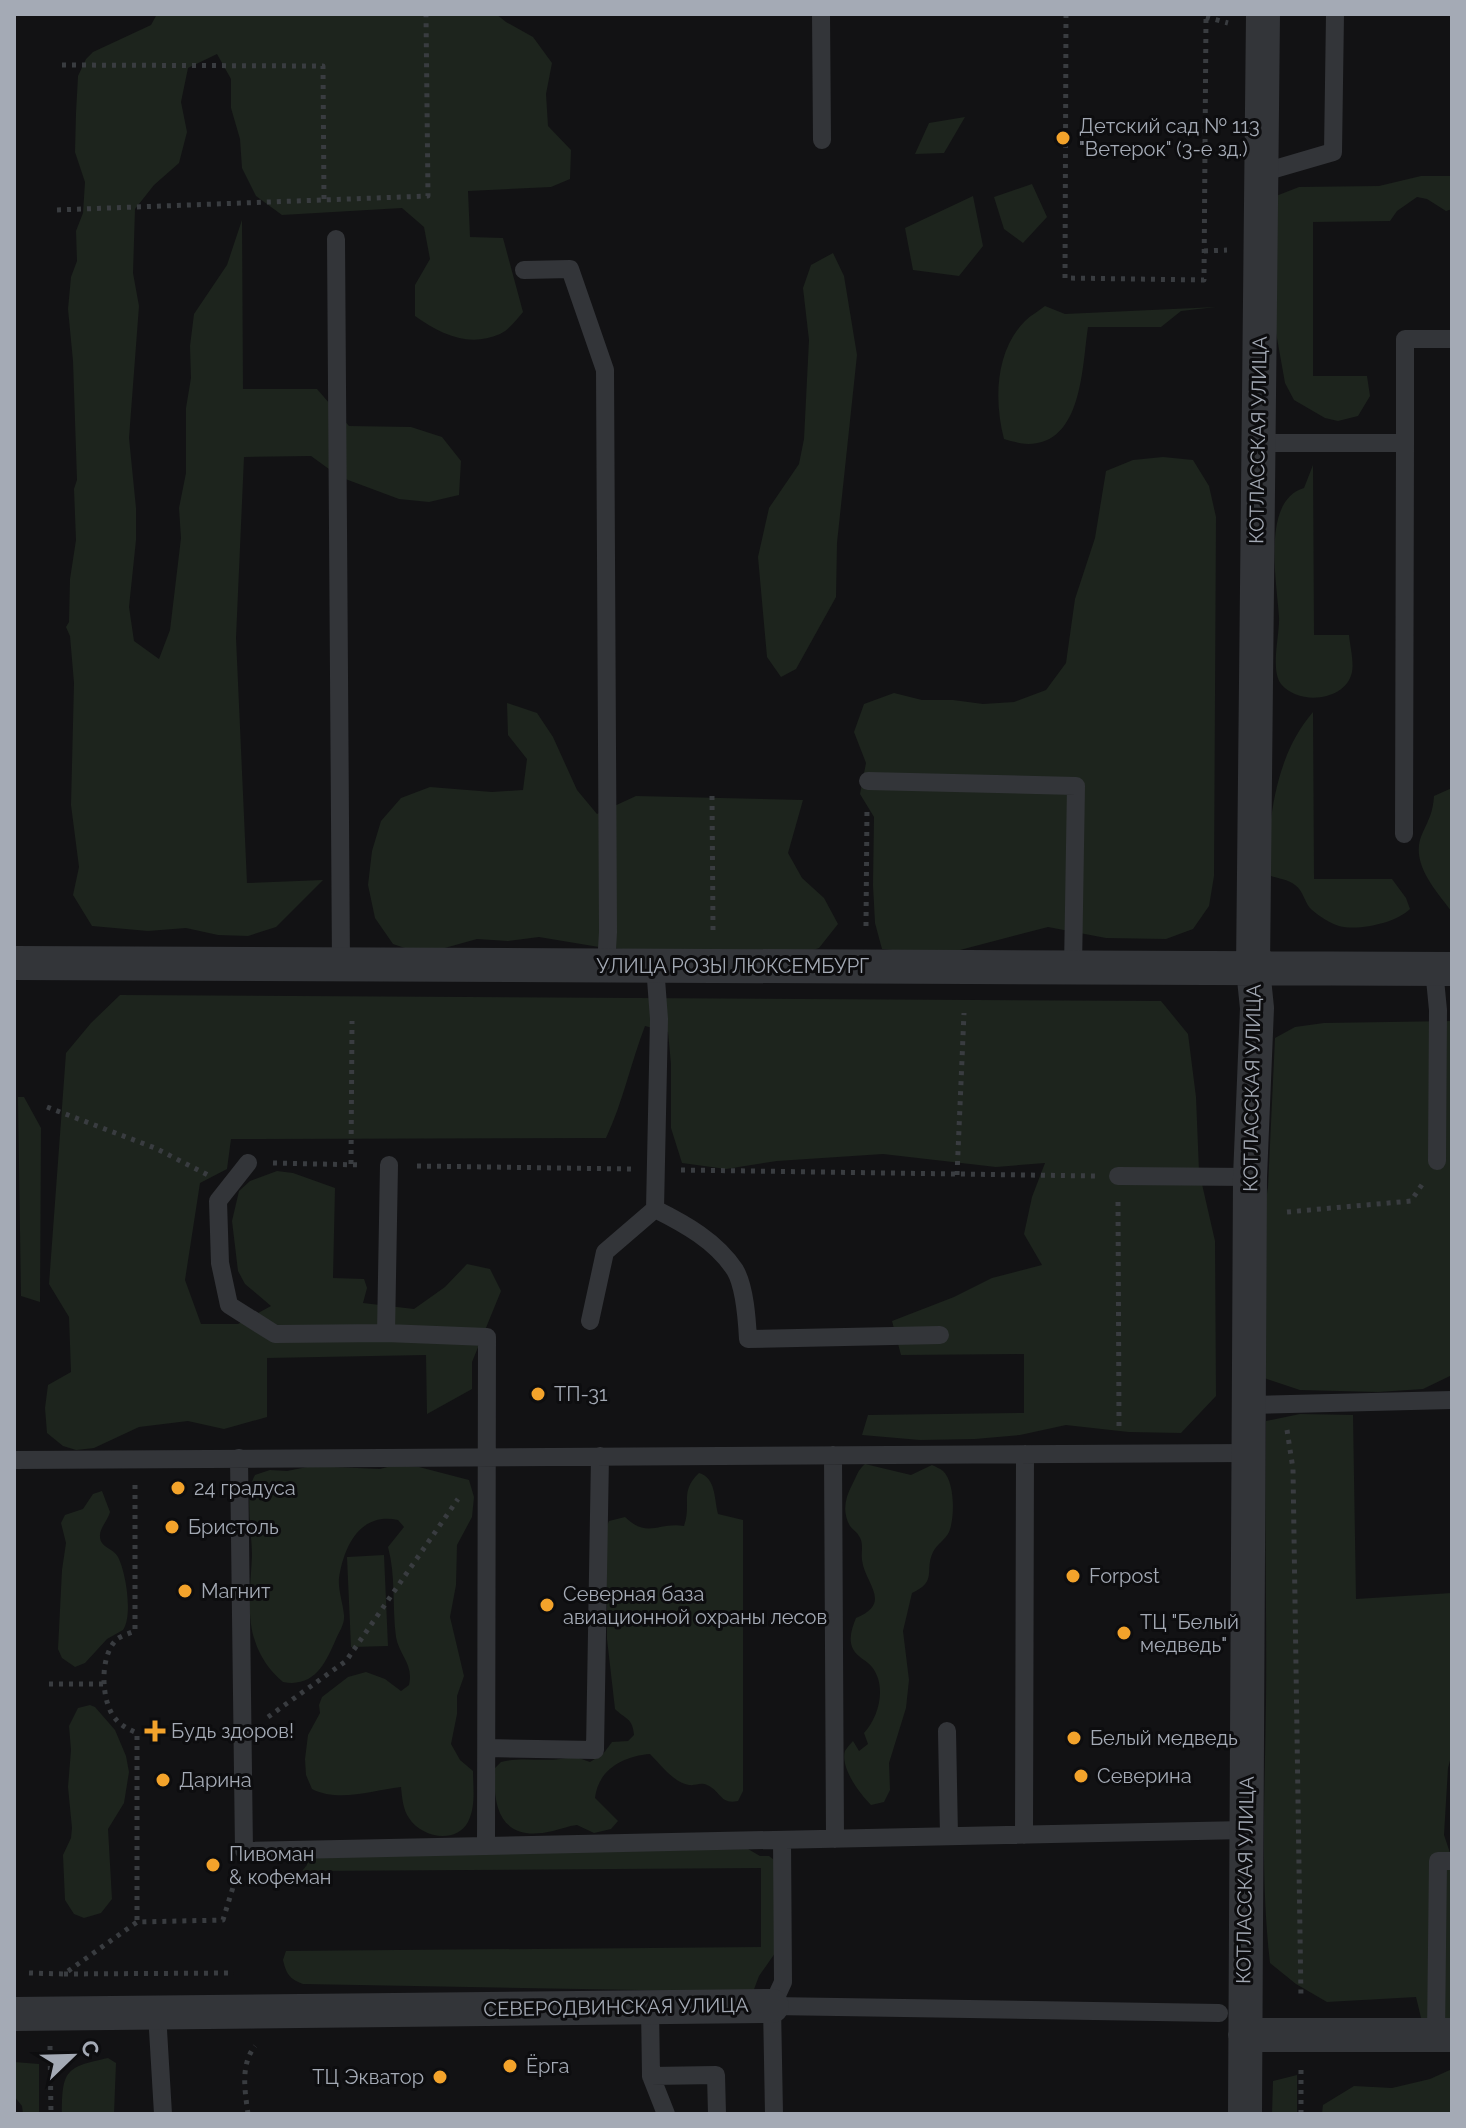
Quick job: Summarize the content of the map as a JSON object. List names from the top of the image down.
{
  "streets": {
    "street": ["КОТЛАССКАЯ УЛИЦА", "УЛИЦА РОЗЫ ЛЮКСЕМБУРГ", "СЕВЕРОДВИНСКАЯ УЛИЦА"]
  },
  "crossings": [
    ["КОТЛАССКАЯ УЛИЦА", "УЛИЦА РОЗЫ ЛЮКСЕМБУРГ"]
  ],
  "places": {
    "other": [
      "Детский сад № 113 \"Ветерок\" (3-е зд.)",
      "ТП-31",
      "24 градуса",
      "Бристоль",
      "Forpost",
      "Магнит",
      "Северная база авиационной охраны лесов",
      "ТЦ \"Белый медведь\"",
      "Белый медведь",
      "Северина",
      "Дарина",
      "Пивоман & кофеман",
      "Ёрга",
      "ТЦ Экватор"
    ],
    "health": ["Будь здоров!"]
  },
  "north": "top right"
}
